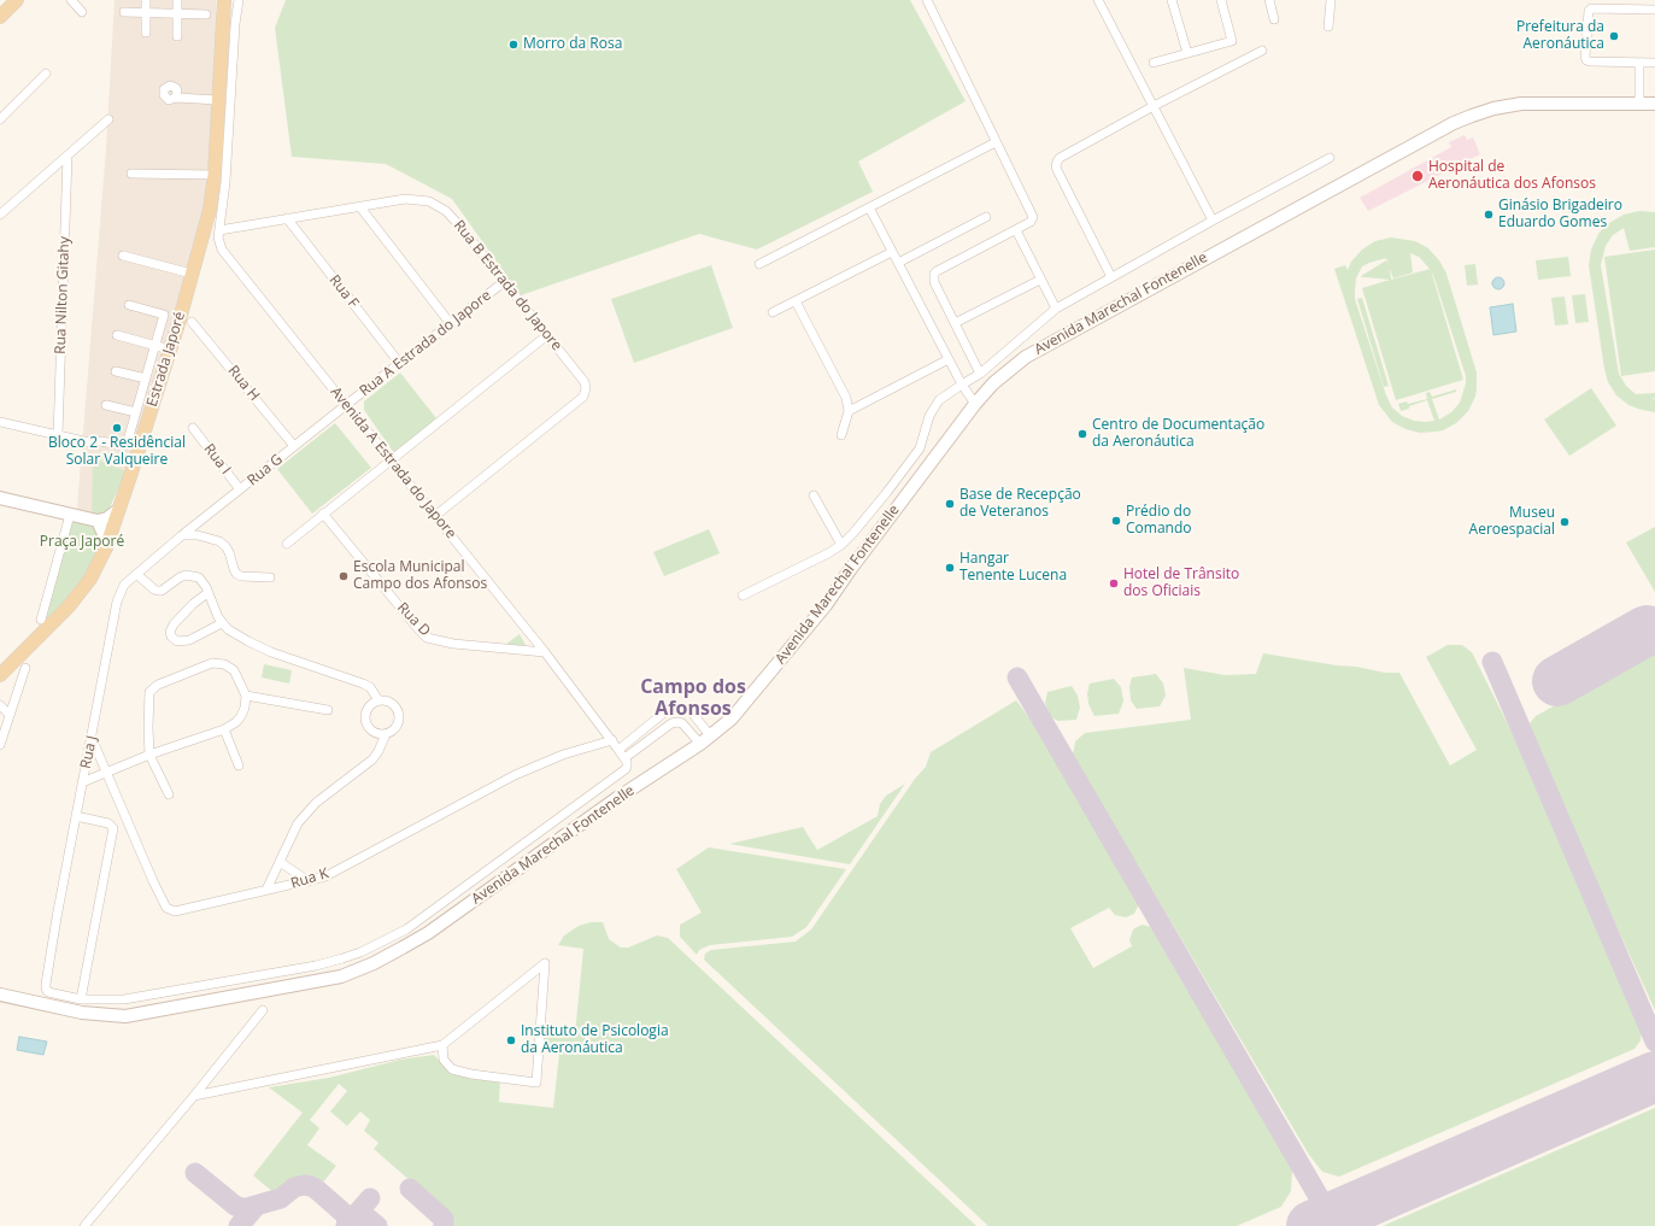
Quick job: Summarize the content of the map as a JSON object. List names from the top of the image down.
{
  "streets": {
    "main road": ["Avenida Marechal Fontenelle", "Estrada Japoré"],
    "street": [
      "Rua B Estrada do Japore",
      "Rua F",
      "Rua Nilton Gitahy",
      "Rua A Estrada do Japore",
      "Rua H",
      "Rua I",
      "Avenida A Estrada do Japore",
      "Rua G",
      "Rua D",
      "Rua J",
      "Rua K"
    ]
  },
  "crossings": [
    ["Rua B Estrada do Japore", "Rua F"],
    ["Rua B Estrada do Japore", "Rua A Estrada do Japore"],
    ["Rua B Estrada do Japore", "Avenida A Estrada do Japore"],
    ["Rua F", "Rua A Estrada do Japore"],
    ["Rua A Estrada do Japore", "Avenida A Estrada do Japore"],
    ["Rua A Estrada do Japore", "Rua G"],
    ["Rua H", "Rua G"],
    ["Rua I", "Rua G"],
    ["Avenida A Estrada do Japore", "Rua G"],
    ["Avenida A Estrada do Japore", "Rua D"],
    ["Avenida A Estrada do Japore", "Rua K"],
    ["Rua G", "Rua J"],
    ["Rua J", "Rua K"]
  ],
  "districts": ["Campo dos Afonsos"],
  "parks": ["Praça Japoré"],
  "places": [
    "Prefeitura da Aeronáutica",
    "Morro da Rosa",
    "Hospital de Aeronáutica dos Afonsos",
    "Ginásio Brigadeiro Eduardo Gomes",
    "Bloco 2 - Residêncial Solar Valqueire",
    "Centro de Documentação da Aeronáutica",
    "Base de Recepção de Veteranos",
    "Prédio do Comando",
    "Museu Aeroespacial",
    "Hangar Tenente Lucena",
    "Escola Municipal Campo dos Afonsos",
    "Hotel de Trânsito dos Oficiais",
    "Instituto de Psicologia da Aeronáutica"
  ]
}
